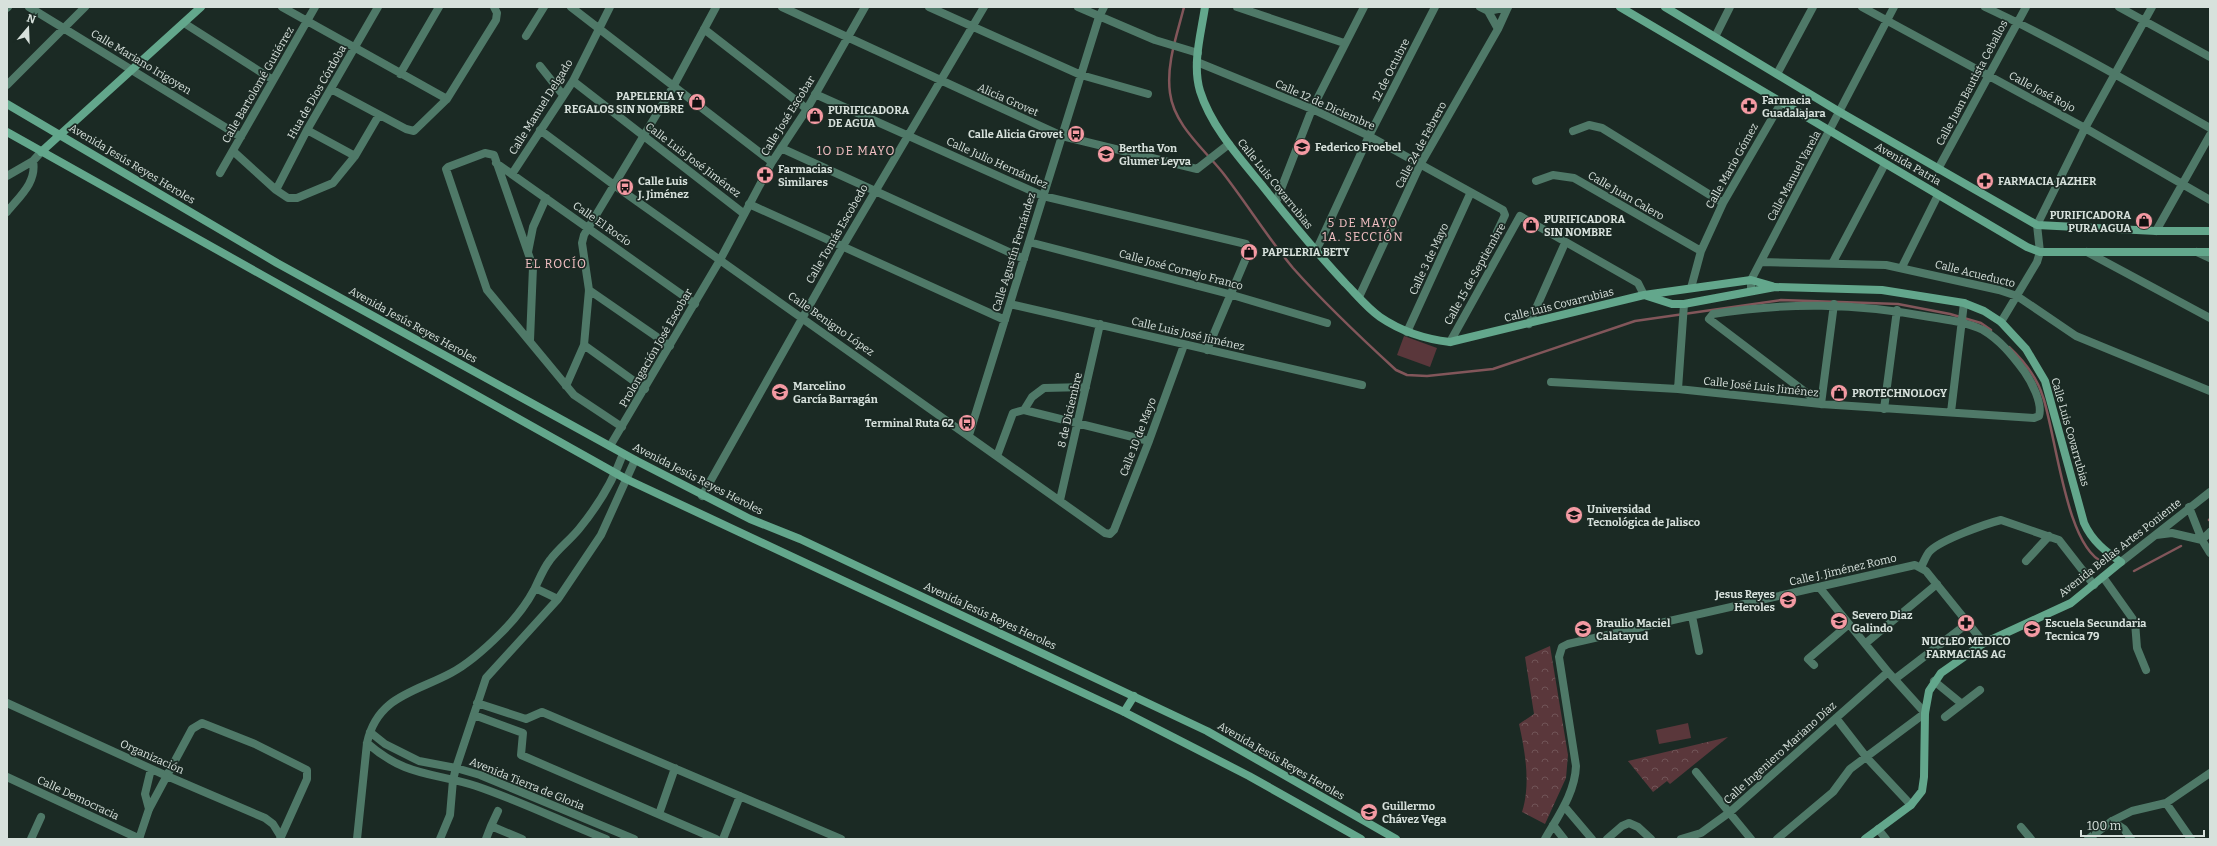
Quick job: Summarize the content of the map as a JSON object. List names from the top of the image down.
{
  "streets": {
    "street": [
      "Calle Mariano Irigoyen",
      "12 de Octubre",
      "Calle Juan Bautista Ceballos",
      "Calle Bartolomé Gutiérrez",
      "Hua de Dios Córdoba",
      "Calle José Rojo",
      "Alicia Grovet",
      "Calle 12 de Diciembre",
      "Calle Manuel Delgado",
      "Calle José Escobar",
      "Calle 24 de Febrero",
      "Calle Luis José Jiménez",
      "Calle Julio Hernández",
      "Avenida Jesús Reyes Heroles",
      "Avenida Patria",
      "Calle Mario Gómez",
      "Calle Manuel Varela",
      "Calle Luis Covarrubias",
      "Calle Juan Calero",
      "Calle El Rocío",
      "Calle Tomás Escobedo",
      "Calle Agustín Fernández",
      "Calle 3 de Mayo",
      "Calle José Cornejo Franco",
      "Calle 15 de Septiembre",
      "Calle Acueducto",
      "Calle Benigno López",
      "Prolongación José Escobar",
      "Calle José Luis Jiménez",
      "8 de Diciembre",
      "Calle 10 de Mayo",
      "Avenida Bellas Artes Poniente",
      "Calle J. Jiménez Romo",
      "Calle Ingeniero Mariano Díaz",
      "Organización",
      "Avenida Tierra de Gloria",
      "Calle Democracia"
    ]
  },
  "crossings": [
    ["Calle Mariano Irigoyen", "Calle Bartolomé Gutiérrez"],
    ["12 de Octubre", "Calle 12 de Diciembre"],
    ["12 de Octubre", "Calle Luis Covarrubias"],
    ["Calle Juan Bautista Ceballos", "Calle José Rojo"],
    ["Calle Juan Bautista Ceballos", "Avenida Patria"],
    ["Calle José Rojo", "Calle Manuel Varela"],
    ["Alicia Grovet", "Calle José Escobar"],
    ["Alicia Grovet", "Calle Luis Covarrubias"],
    ["Alicia Grovet", "Calle Tomás Escobedo"],
    ["Alicia Grovet", "Calle Agustín Fernández"],
    ["Calle 12 de Diciembre", "Calle 24 de Febrero"],
    ["Calle 12 de Diciembre", "Calle Luis Covarrubias"],
    ["Calle 12 de Diciembre", "Calle 3 de Mayo"],
    ["Calle Manuel Delgado", "Calle Luis José Jiménez"],
    ["Calle Manuel Delgado", "Calle El Rocío"],
    ["Calle Manuel Delgado", "Calle Benigno López"],
    ["Calle José Escobar", "Calle Luis José Jiménez"],
    ["Calle José Escobar", "Calle Julio Hernández"],
    ["Calle José Escobar", "Calle Benigno López"],
    ["Calle José Escobar", "Prolongación José Escobar"],
    ["Calle 24 de Febrero", "Calle Luis Covarrubias"],
    ["Calle Luis José Jiménez", "Calle Tomás Escobedo"],
    ["Calle Luis José Jiménez", "Calle Agustín Fernández"],
    ["Calle Luis José Jiménez", "8 de Diciembre"],
    ["Calle Luis José Jiménez", "Calle 10 de Mayo"],
    ["Calle Julio Hernández", "Calle Tomás Escobedo"],
    ["Calle Julio Hernández", "Calle Agustín Fernández"],
    ["Calle Julio Hernández", "Calle José Cornejo Franco"],
    ["Avenida Jesús Reyes Heroles", "Calle Tomás Escobedo"],
    ["Avenida Jesús Reyes Heroles", "Prolongación José Escobar"],
    ["Avenida Patria", "Calle Mario Gómez"],
    ["Avenida Patria", "Calle Manuel Varela"],
    ["Calle Mario Gómez", "Calle Luis Covarrubias"],
    ["Calle Mario Gómez", "Calle Juan Calero"],
    ["Calle Manuel Varela", "Calle Luis Covarrubias"],
    ["Calle Manuel Varela", "Calle Acueducto"],
    ["Calle Luis Covarrubias", "Calle 3 de Mayo"],
    ["Calle Luis Covarrubias", "Calle 15 de Septiembre"],
    ["Calle Luis Covarrubias", "Calle José Luis Jiménez"],
    ["Calle Luis Covarrubias", "Avenida Bellas Artes Poniente"],
    ["Calle El Rocío", "Prolongación José Escobar"],
    ["Calle Tomás Escobedo", "Calle Benigno López"],
    ["Calle Agustín Fernández", "Calle José Cornejo Franco"],
    ["Calle Agustín Fernández", "Calle Benigno López"],
    ["Calle Benigno López", "Prolongación José Escobar"],
    ["Calle Benigno López", "8 de Diciembre"],
    ["Calle Benigno López", "Calle 10 de Mayo"]
  ],
  "districts": ["1O DE MAYO", "5 DE MAYO 1A. SECCIÓN", "EL ROCÍO"],
  "places": {
    "shop": [
      "PAPELERIA Y REGALOS SIN NOMBRE",
      "PURIFICADORA DE AGUA",
      "PURIFICADORA PURA AGUA",
      "PURIFICADORA SIN NOMBRE",
      "PAPELERIA BETY",
      "PROTECHNOLOGY"
    ],
    "pharmacy": [
      "Farmacia Guadalajara",
      "Farmacias Similares",
      "FARMACIA JAZHER",
      "NUCLEO MEDICO FARMACIAS AG"
    ],
    "bus stop": ["Calle Alicia Grovet", "Calle Luis J. Jiménez", "Terminal Ruta 62"],
    "school or university": [
      "Federico Froebel",
      "Bertha Von Glumer Leyva",
      "Marcelino García Barragán",
      "Universidad Tecnológica de Jalisco",
      "Jesus Reyes Heroles",
      "Severo Diaz Galindo",
      "Braulio Maciel Calatayud",
      "Escuela Secundaria Tecnica 79",
      "Guillermo Chávez Vega"
    ]
  },
  "scale_bar": "100 m",
  "north": "top"
}
